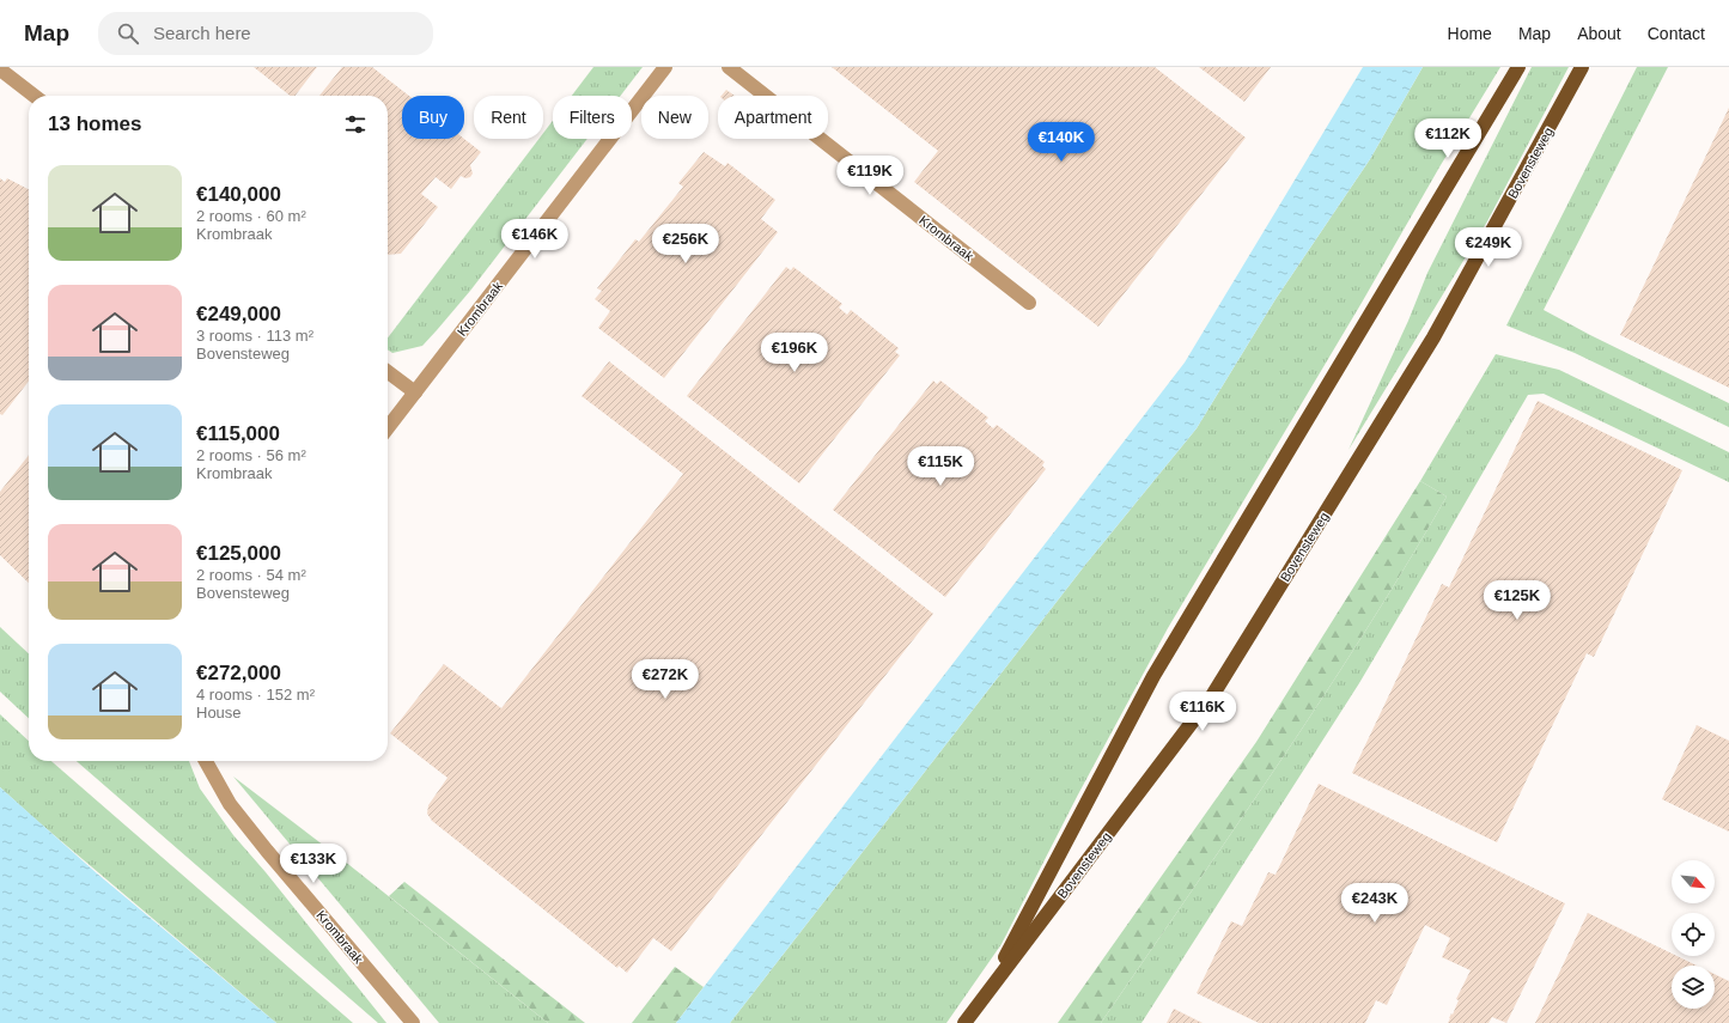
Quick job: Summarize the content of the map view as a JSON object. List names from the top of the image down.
{
  "streets": {
    "main road": ["Bovensteweg"],
    "street": ["Krombraak"]
  },
  "north": "bottom right",
  "page": {
    "header": "Map",
    "search": "Search here",
    "nav": [
      "Home",
      "Map",
      "About",
      "Contact"
    ],
    "chip": [
      "Buy",
      "Rent",
      "Filters",
      "New",
      "Apartment"
    ],
    "heading": "13 homes",
    "price": [
      "€112K",
      "€140K",
      "€119K",
      "€146K",
      "€256K",
      "€249K",
      "€196K",
      "€115K",
      "€125K",
      "€272K",
      "€116K",
      "€133K",
      "€243K"
    ],
    "list": [
      {
        "name": "€140,000",
        "note": "2 rooms · 60 m² · Krombraak"
      },
      {
        "name": "€249,000",
        "note": "3 rooms · 113 m² · Bovensteweg"
      },
      {
        "name": "€115,000",
        "note": "2 rooms · 56 m² · Krombraak"
      },
      {
        "name": "€125,000",
        "note": "2 rooms · 54 m² · Bovensteweg"
      },
      {
        "name": "€272,000",
        "note": "4 rooms · 152 m² · House"
      }
    ]
  }
}
